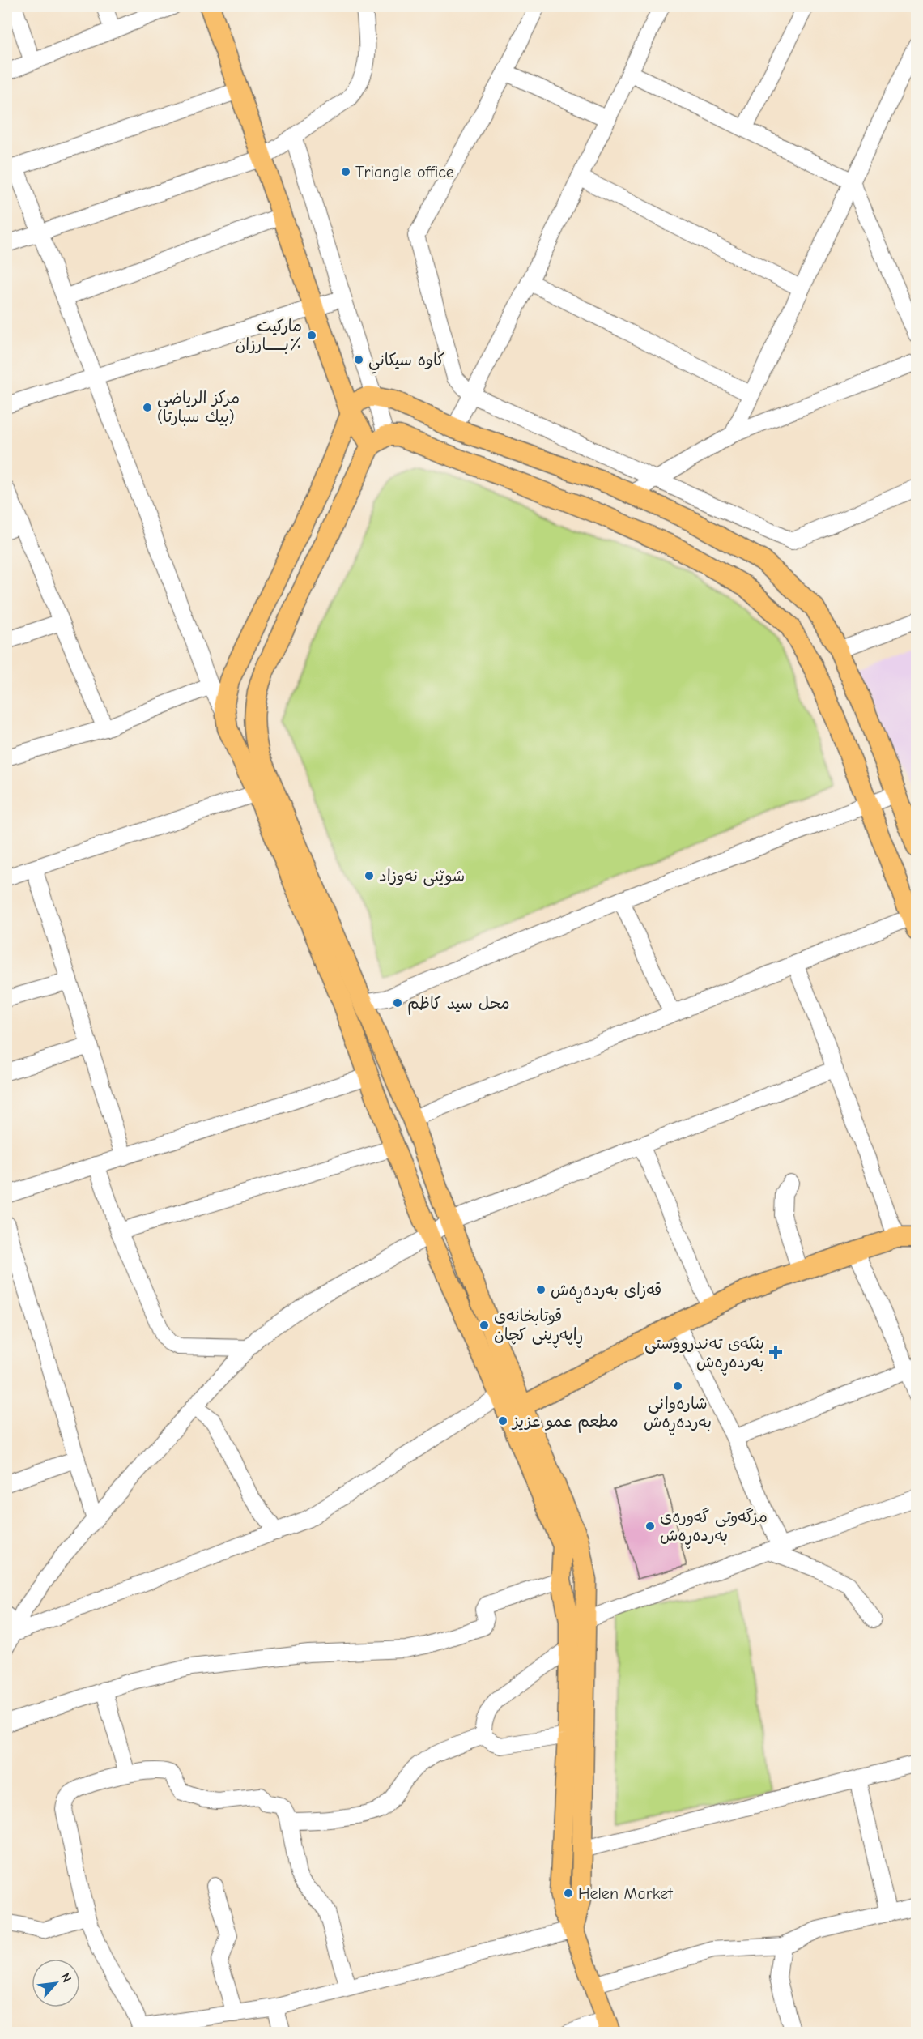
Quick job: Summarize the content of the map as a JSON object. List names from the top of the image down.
{
  "places": {
    "other": [
      "Triangle office",
      "ماركیت بـــــارزان٪",
      "كاوه سيكاني",
      "مركز الرياضي (بيك سبارتا)",
      "شوێنی نەوزاد",
      "محل سيد كاظم",
      "قەزای بەردەڕەش",
      "قوتابخانەی ڕاپەڕینی کچان",
      "شارەوانی بەردەڕەش",
      "مطعم عمو عزيز",
      "مزگەوتی گەورەی بەردەڕەش",
      "Helen Market"
    ],
    "health": ["بنکەی تەندرووستی بەردەڕەش"]
  },
  "north": "top right"
}
